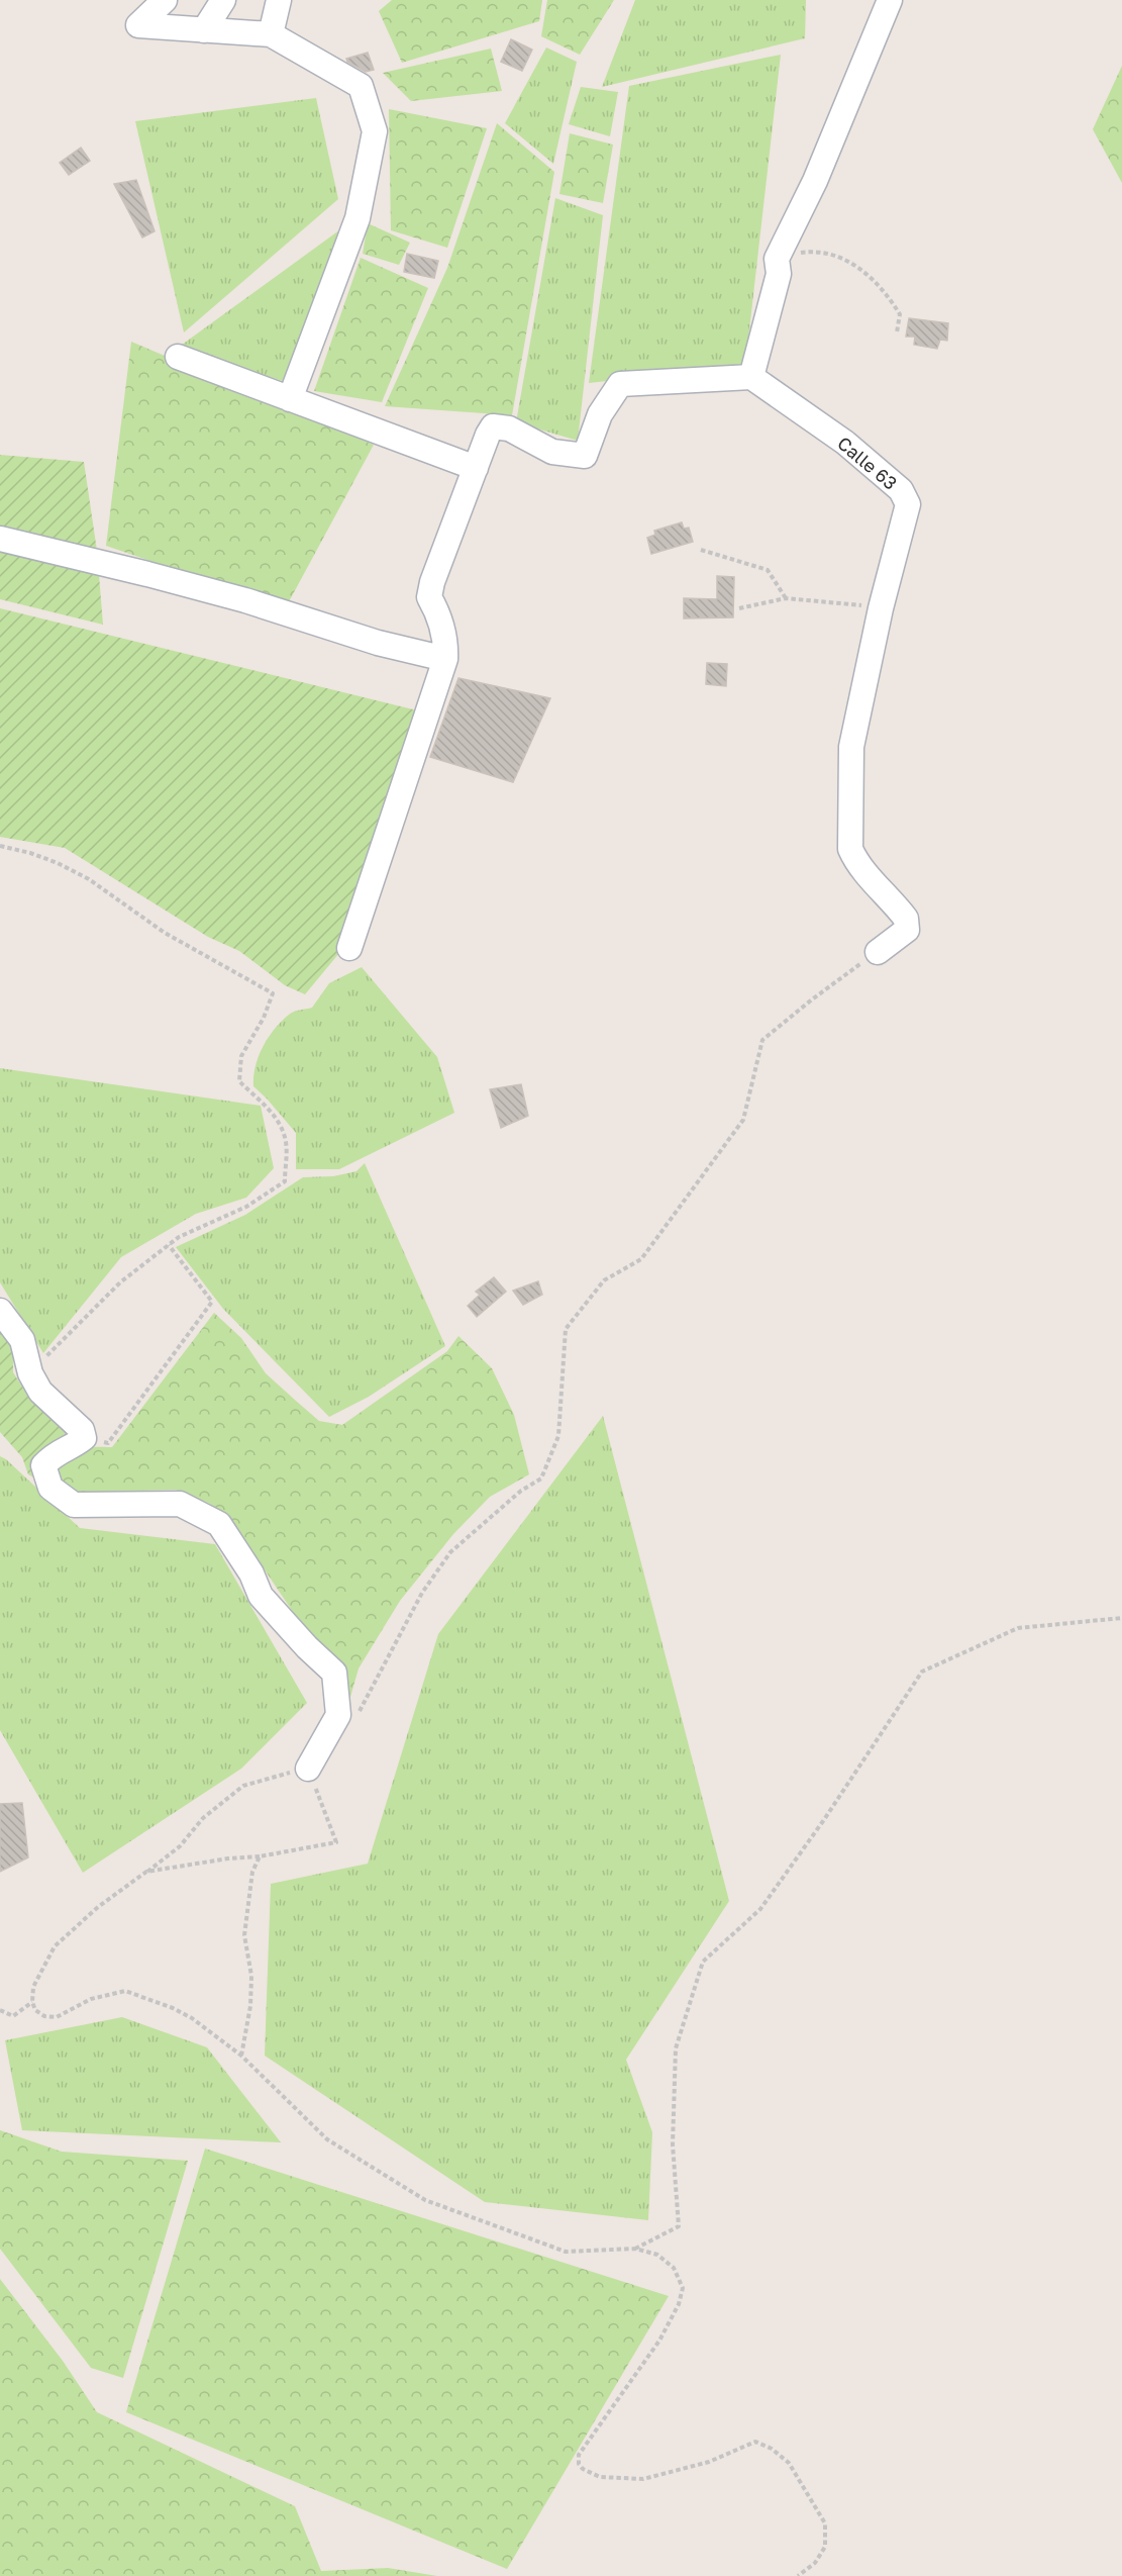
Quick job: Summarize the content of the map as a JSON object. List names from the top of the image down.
{
  "streets": {
    "street": ["Calle 63"]
  }
}
